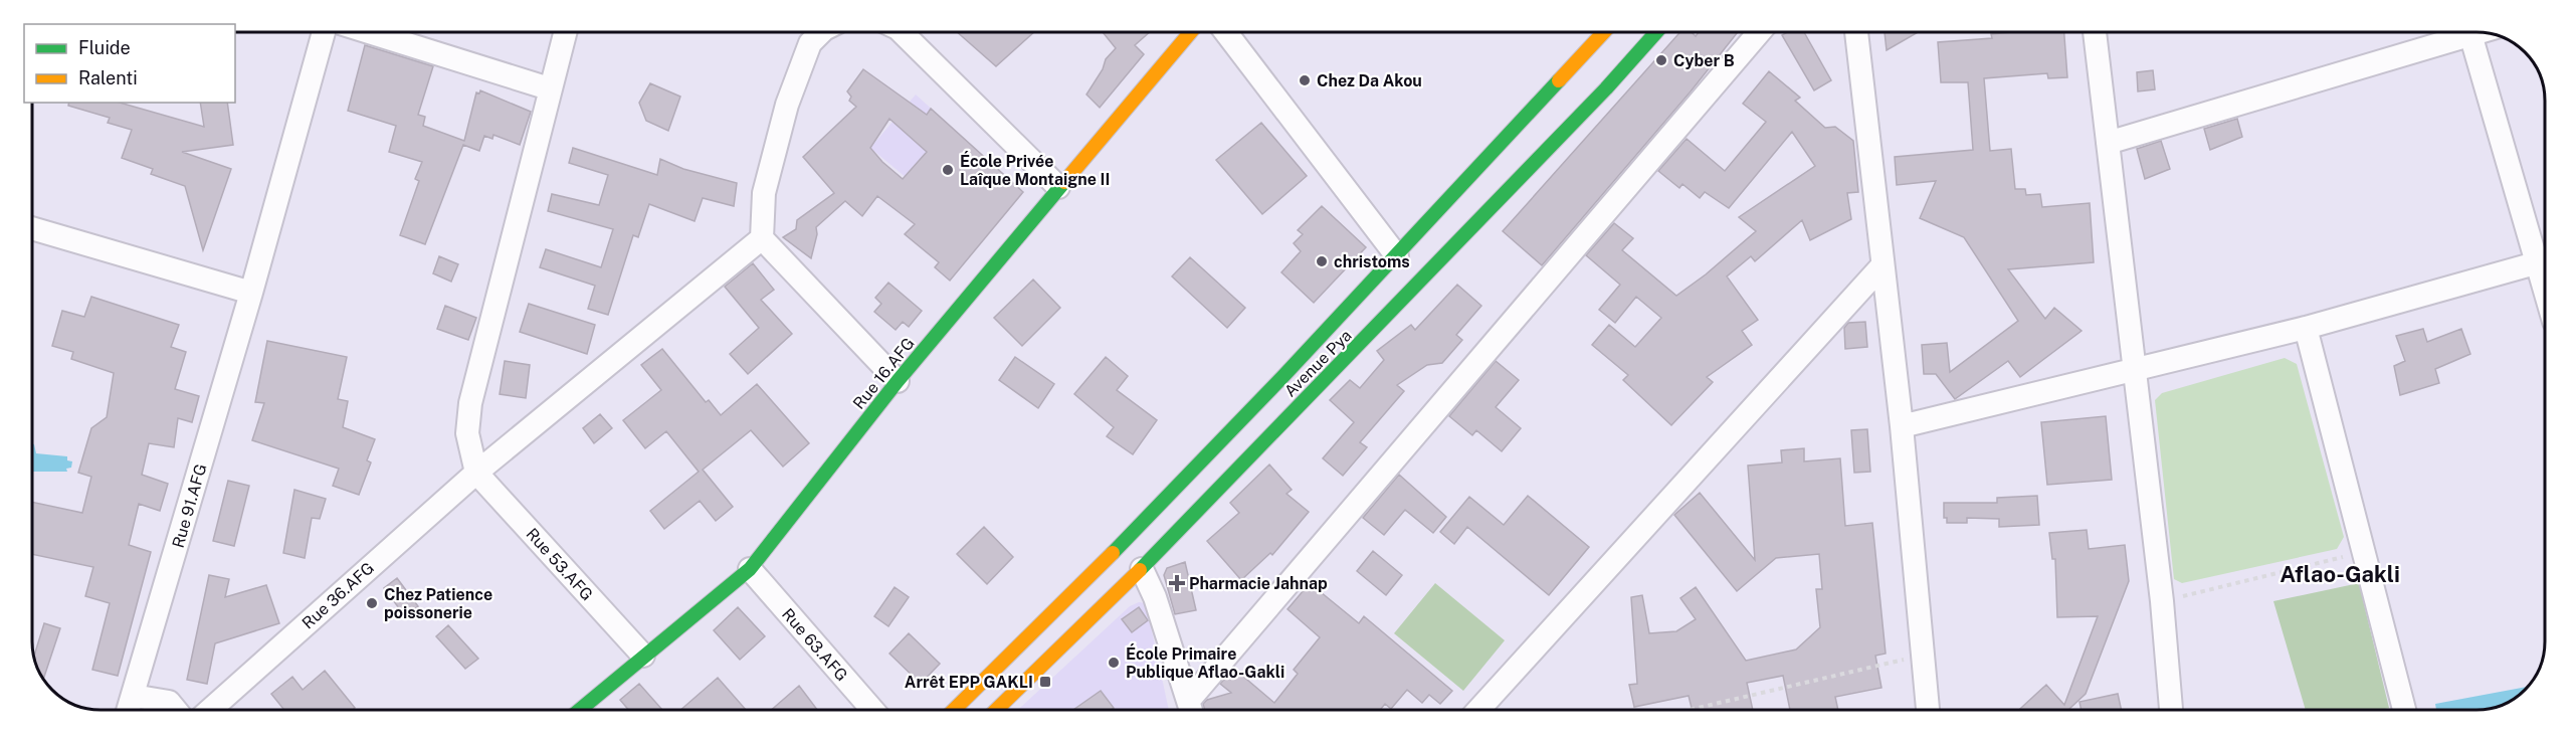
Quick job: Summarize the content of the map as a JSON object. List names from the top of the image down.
{
  "streets": {
    "main road": ["Avenue Pya", "Rue 16.AFG"],
    "street": [
      "Rue 91.AFG",
      "Rue 53.AFG",
      "Rue 36.AFG",
      "Rue 63.AFG"
    ]
  },
  "crossings": [
    ["Rue 16.AFG", "Rue 53.AFG"],
    ["Rue 16.AFG", "Rue 63.AFG"],
    ["Rue 53.AFG", "Rue 36.AFG"]
  ],
  "districts": ["Aflao-Gakli"],
  "places": {
    "other": [
      "Cyber B",
      "Chez Da Akou",
      "École Privée Laîque Montaigne II",
      "christoms",
      "Chez Patience poissonerie",
      "École Primaire Publique Aflao-Gakli"
    ],
    "health": ["Pharmacie Jahnap"],
    "transit": ["Arrêt EPP GAKLI"]
  },
  "legend": ["Fluide", "Ralenti"]
}
